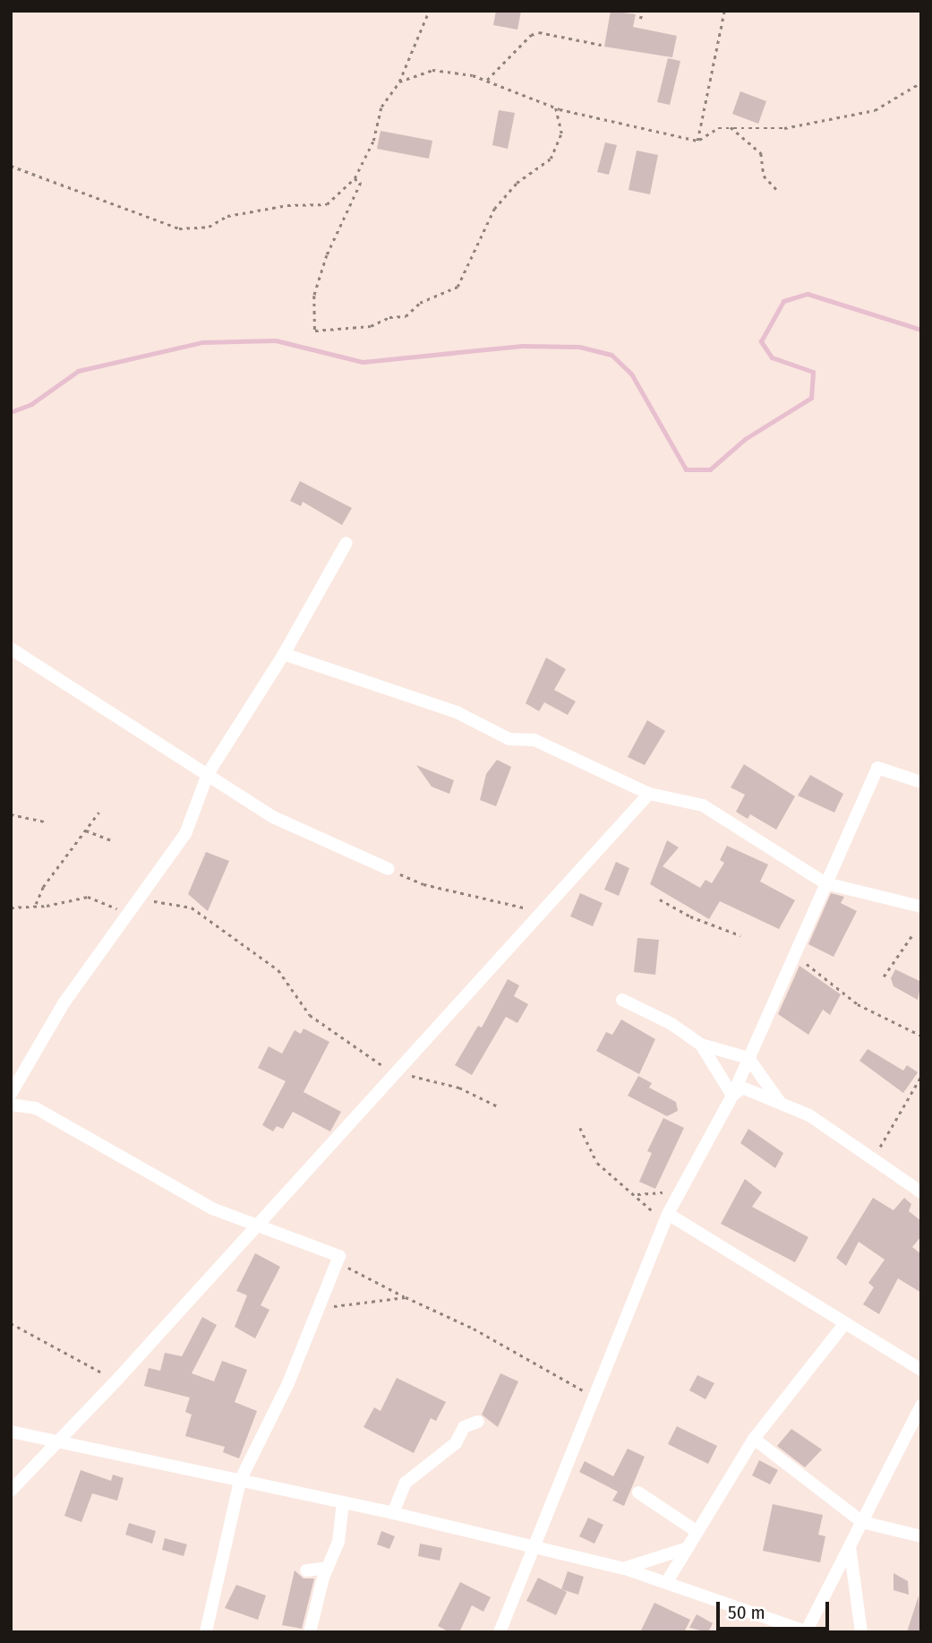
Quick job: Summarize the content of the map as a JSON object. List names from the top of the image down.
{
  "scale_bar": "50 m"
}
